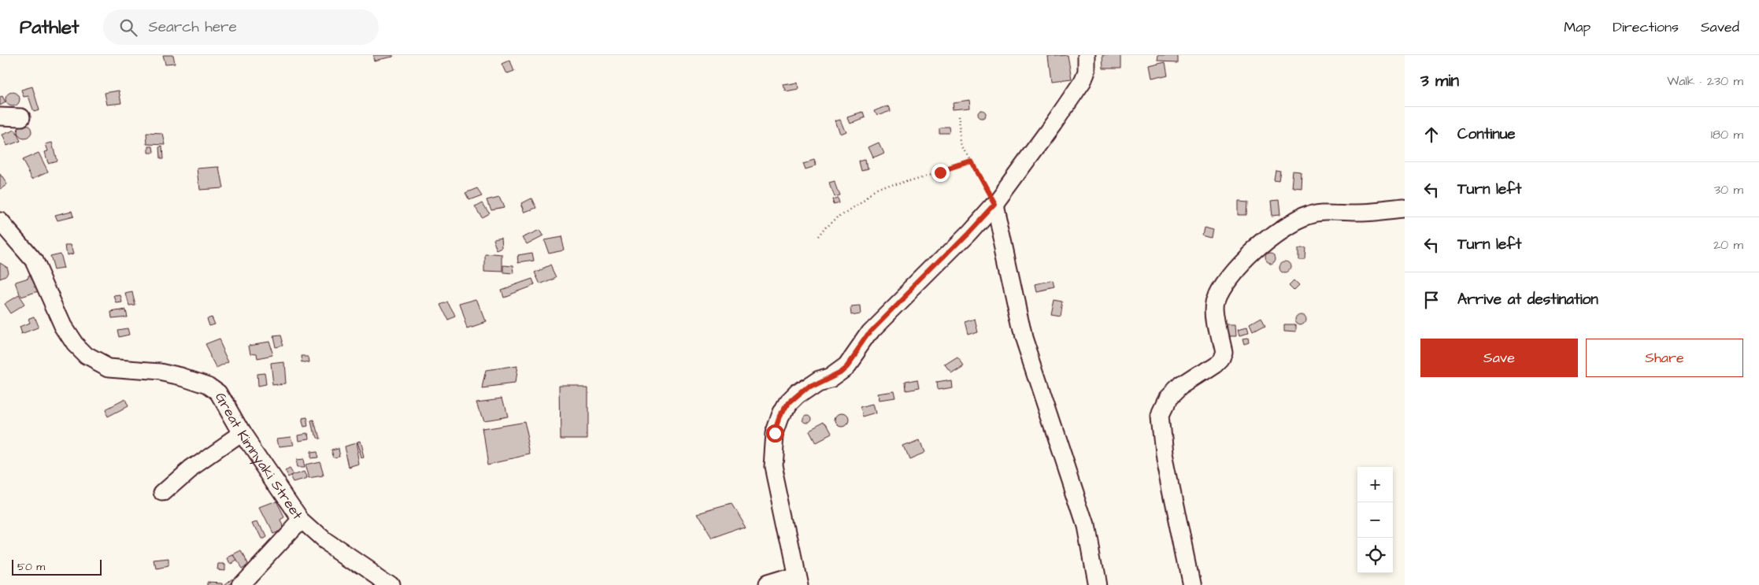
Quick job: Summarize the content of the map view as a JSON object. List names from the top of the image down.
{
  "streets": {
    "street": ["Great Kimnyaki Street"]
  },
  "scale_bar": "50 m",
  "page": {
    "header": "Pathlet",
    "search": "Search here",
    "nav": ["Map", "Directions", "Saved"],
    "heading": ["3 min", "Walk · 230 m"],
    "list": [
      ["Continue", "180 m"],
      ["Turn left", "30 m"],
      ["Turn left", "20 m"],
      "Arrive at destination"
    ],
    "buttons": ["Save", "Share"],
    "map_buttons": ["+", "−"],
    "scale": "50 m"
  }
}
